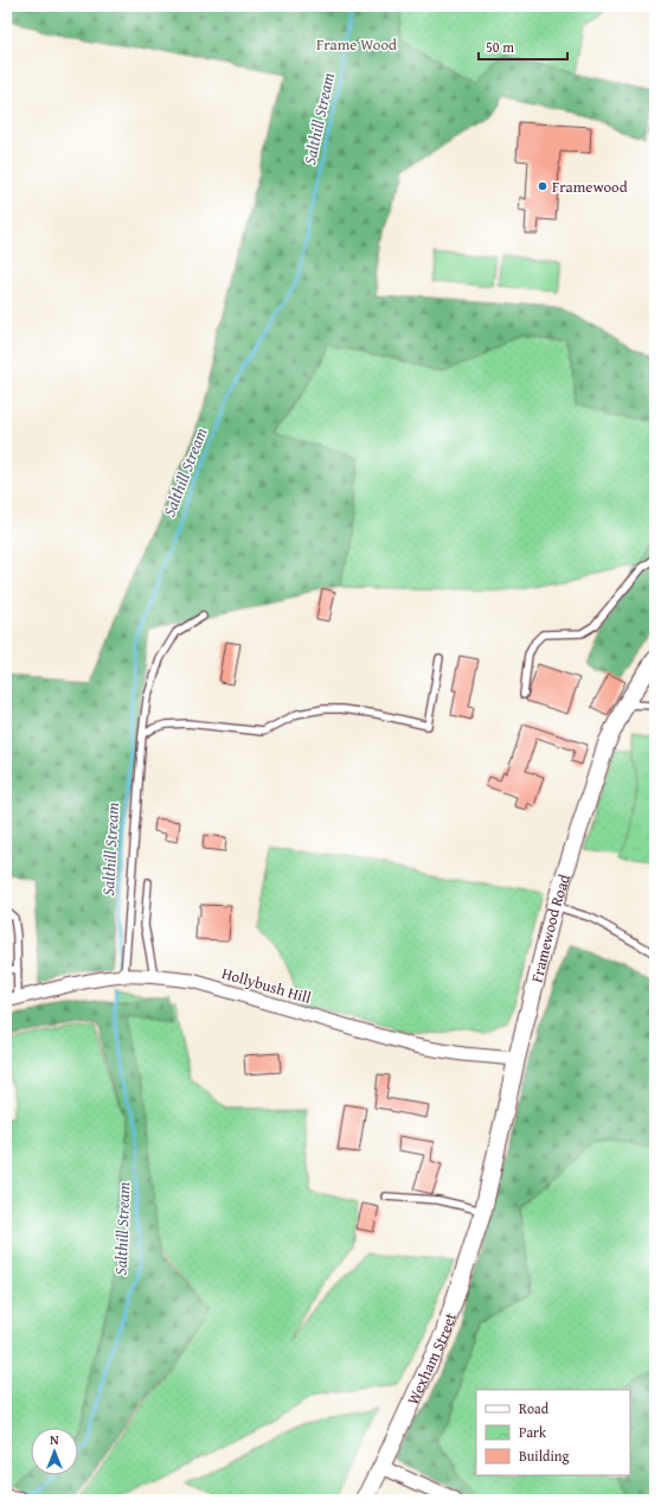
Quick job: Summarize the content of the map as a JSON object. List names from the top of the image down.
{
  "streets": {
    "street": ["Framewood Road", "Hollybush Hill", "Wexham Street"]
  },
  "crossings": [
    ["Framewood Road", "Hollybush Hill"],
    ["Framewood Road", "Wexham Street"]
  ],
  "water": ["Salthill Stream"],
  "parks": ["Frame Wood"],
  "places": ["Framewood"],
  "legend": ["Road", "Park", "Building"],
  "scale_bar": "50 m",
  "north": "top"
}
